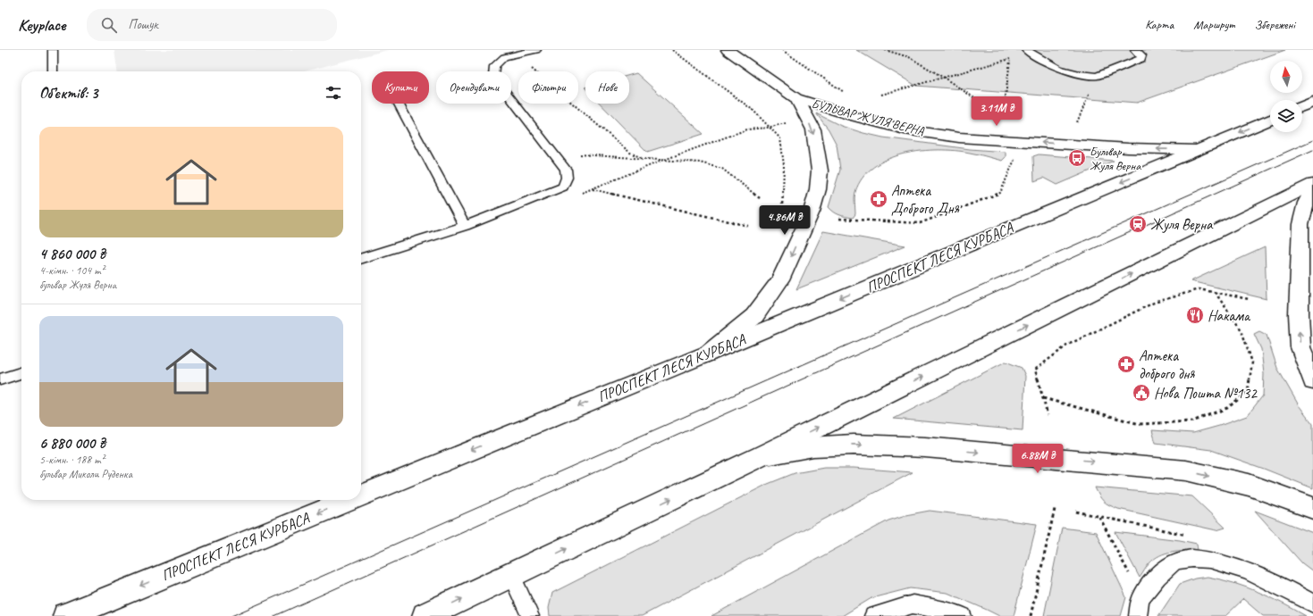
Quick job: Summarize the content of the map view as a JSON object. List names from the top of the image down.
{
  "streets": {
    "main road": ["БУЛЬВАР ЖУЛЯ ВЕРНА", "ПРОСПЕКТ ЛЕСЯ КУРБАСА"]
  },
  "crossings": [
    ["БУЛЬВАР ЖУЛЯ ВЕРНА", "ПРОСПЕКТ ЛЕСЯ КУРБАСА"]
  ],
  "places": {
    "bus stop": ["Бульвар Жуля Верна"],
    "pharmacy": ["Аптека Доброго Дня", "Аптека доброго дня"],
    "station": ["Жуля Верна"],
    "restaurant": ["Накама"],
    "public building": ["Нова Пошта №132"]
  },
  "north": "top",
  "page": {
    "header": "Keyplace",
    "search": "Пошук",
    "nav": ["Карта", "Маршрут", "Збережені"],
    "chip": [
      "Купити",
      "Орендувати",
      "Фільтри",
      "Нове"
    ],
    "heading": "Об’єктів: 3",
    "price": ["3.11M ₴", "4.86M ₴", "6.88M ₴"],
    "list": [
      {
        "name": "4 860 000 ₴",
        "note": "4-кімн. · 104 m² · бульвар Жуля Верна"
      },
      {
        "name": "6 880 000 ₴",
        "note": "5-кімн. · 188 m² · бульвар Миколи Руденка"
      }
    ]
  }
}
